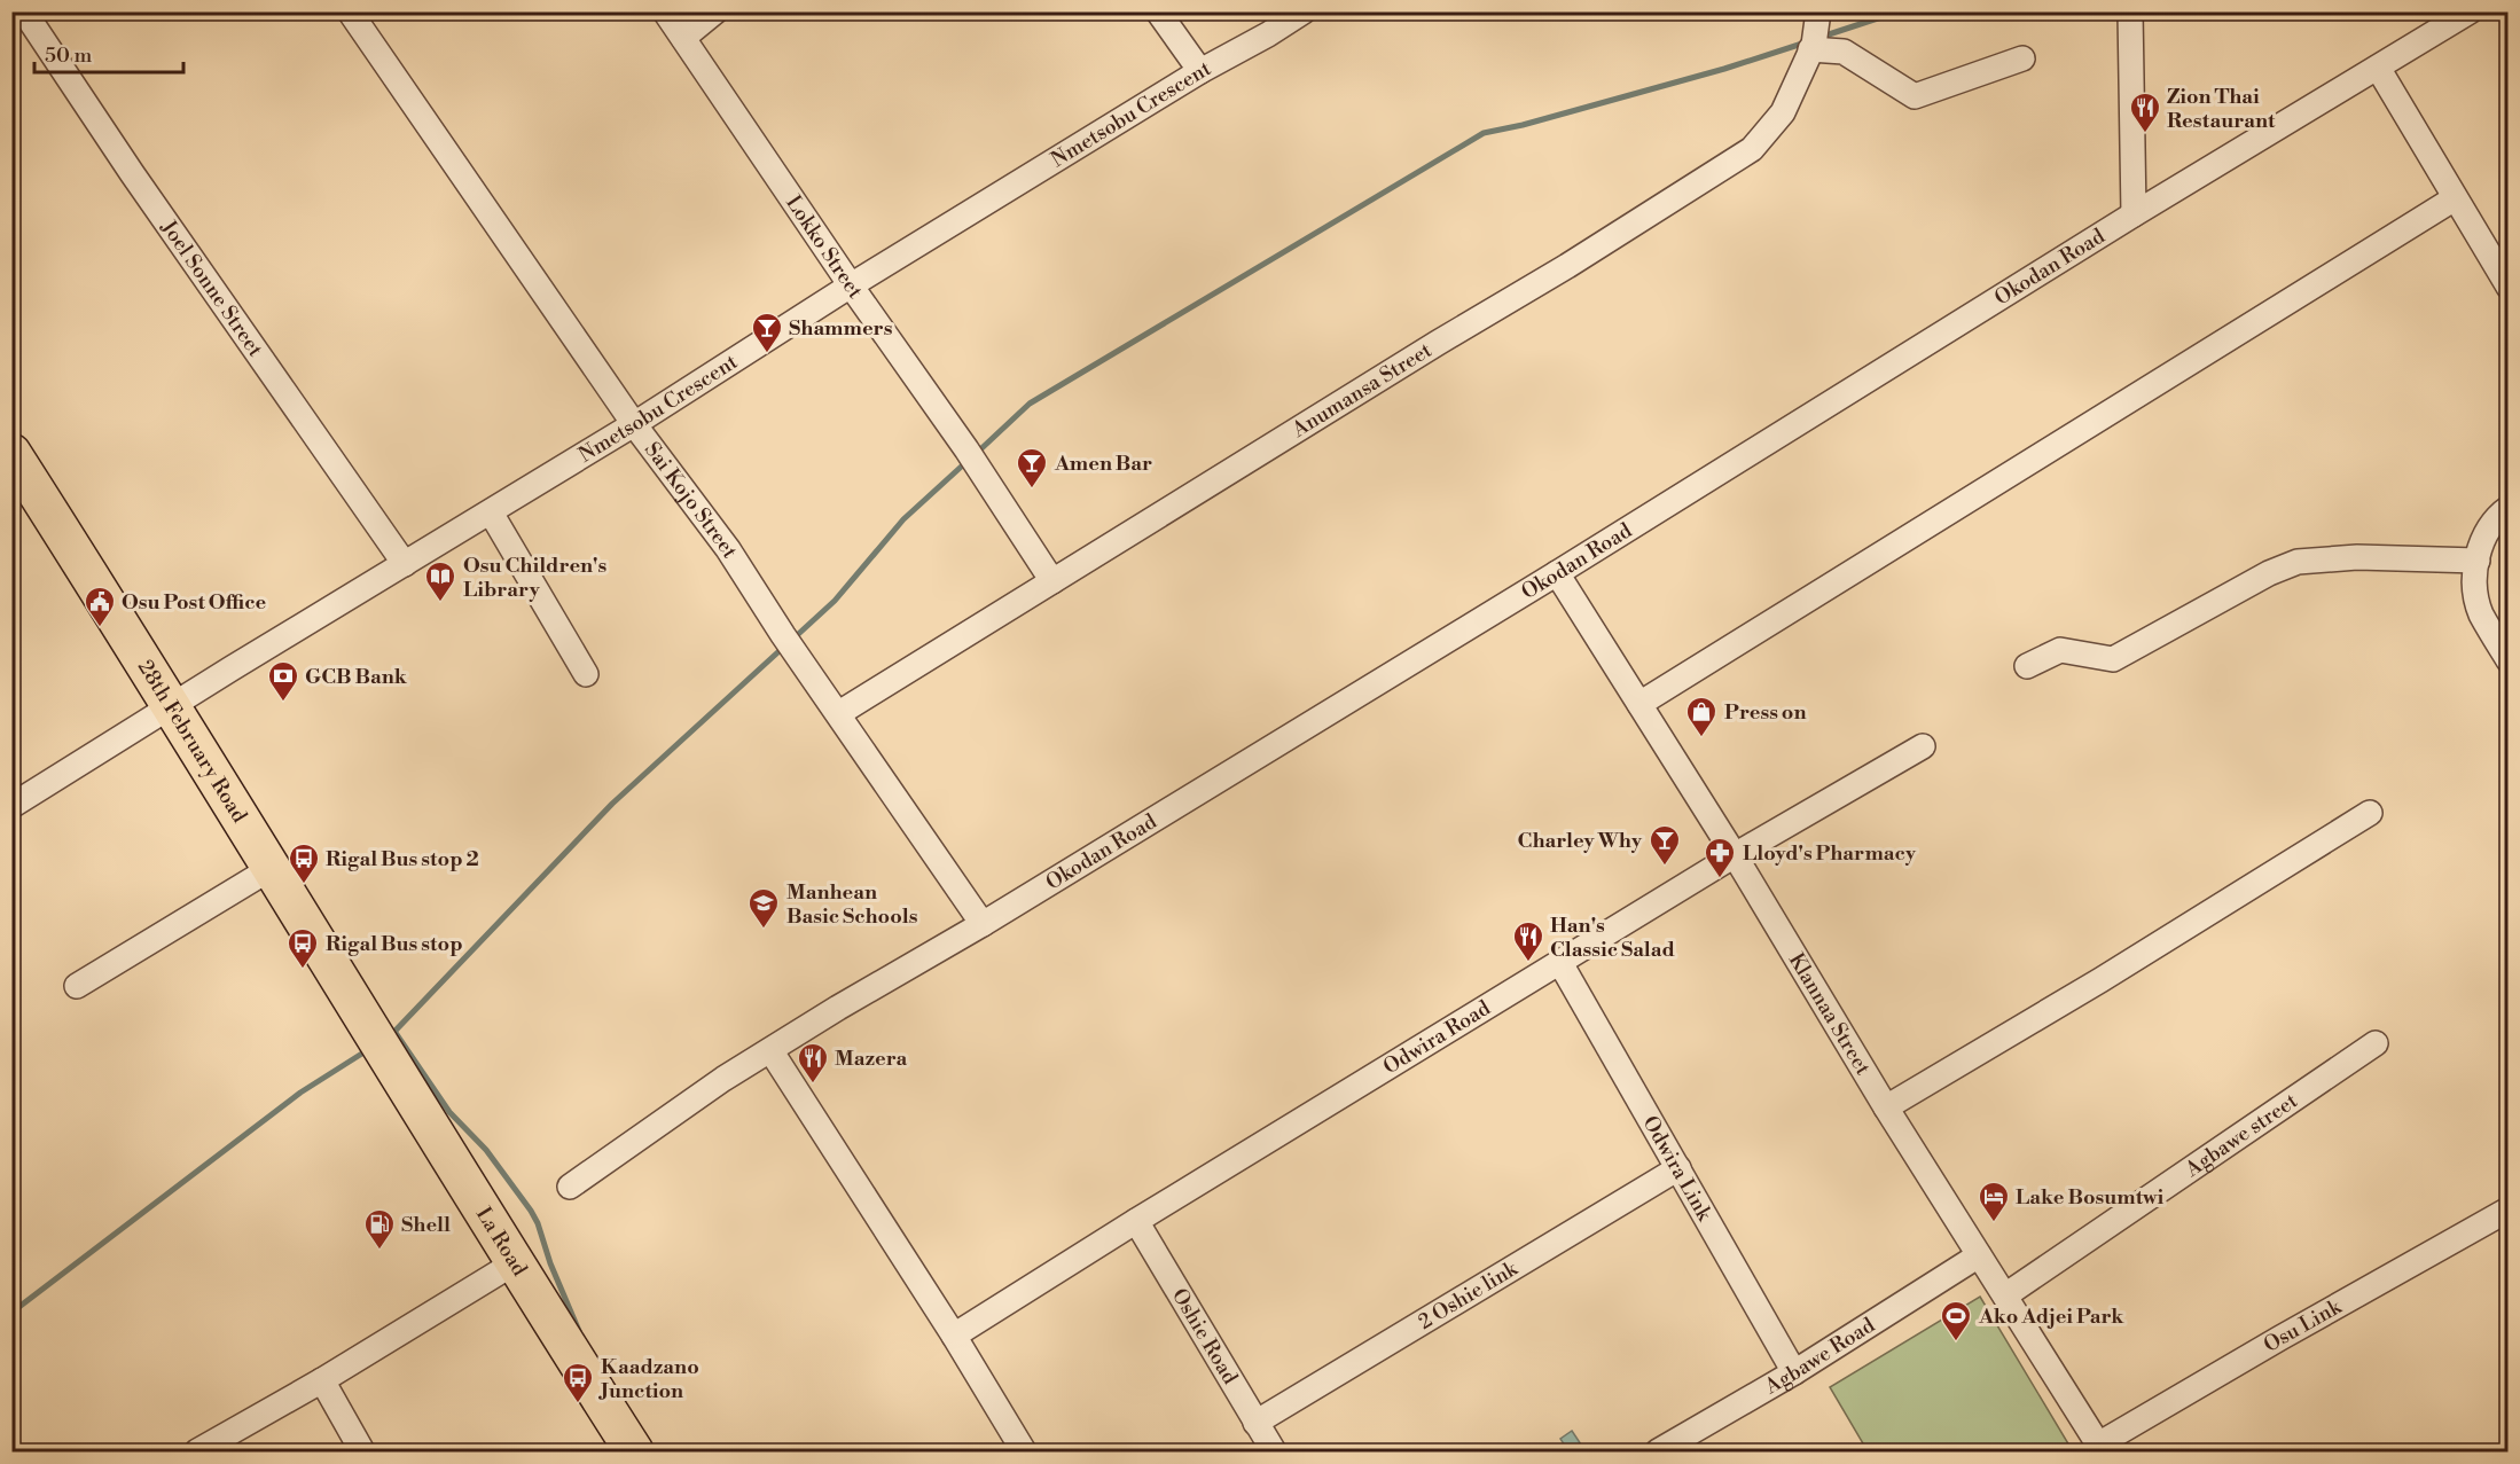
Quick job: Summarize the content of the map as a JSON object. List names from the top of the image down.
{
  "streets": {
    "main road": ["28th February Road", "La Road"],
    "street": [
      "Nmetsobu Crescent",
      "Lokko Street",
      "Okodan Road",
      "Joel Sonne Street",
      "Anumansa Street",
      "Sai Kojo Street",
      "Klannaa Street",
      "Odwira Road",
      "Agbawe street",
      "Odwira Link",
      "2 Oshie link",
      "Osu Link",
      "Oshie Road",
      "Agbawe Road"
    ]
  },
  "crossings": [
    ["Nmetsobu Crescent", "Lokko Street"],
    ["Nmetsobu Crescent", "Joel Sonne Street"],
    ["Nmetsobu Crescent", "Sai Kojo Street"],
    ["Nmetsobu Crescent", "28th February Road"],
    ["Lokko Street", "Anumansa Street"],
    ["Okodan Road", "Sai Kojo Street"],
    ["Okodan Road", "Klannaa Street"],
    ["Anumansa Street", "Sai Kojo Street"],
    ["28th February Road", "La Road"],
    ["Klannaa Street", "Odwira Road"],
    ["Klannaa Street", "Agbawe street"],
    ["Klannaa Street", "Osu Link"],
    ["Klannaa Street", "Agbawe Road"],
    ["Odwira Road", "Odwira Link"],
    ["Odwira Road", "Oshie Road"],
    ["Odwira Link", "2 Oshie link"],
    ["Odwira Link", "Agbawe Road"],
    ["2 Oshie link", "Oshie Road"]
  ],
  "places": {
    "restaurant": ["Zion Thai Restaurant", "Han's Classic Salad", "Mazera"],
    "bar": ["Shammers", "Amen Bar", "Charley Why"],
    "library": ["Osu Children's Library"],
    "public building": ["Osu Post Office"],
    "bank": ["GCB Bank"],
    "shop": ["Press on"],
    "pharmacy": ["Lloyd's Pharmacy"],
    "bus stop": ["Rigal Bus stop 2", "Rigal Bus stop", "Kaadzano Junction"],
    "school or university": ["Manhean Basic Schools"],
    "hotel": ["Lake Bosumtwi"],
    "fuel station": ["Shell"],
    "sports": ["Ako Adjei Park"]
  },
  "scale_bar": "50 m"
}
